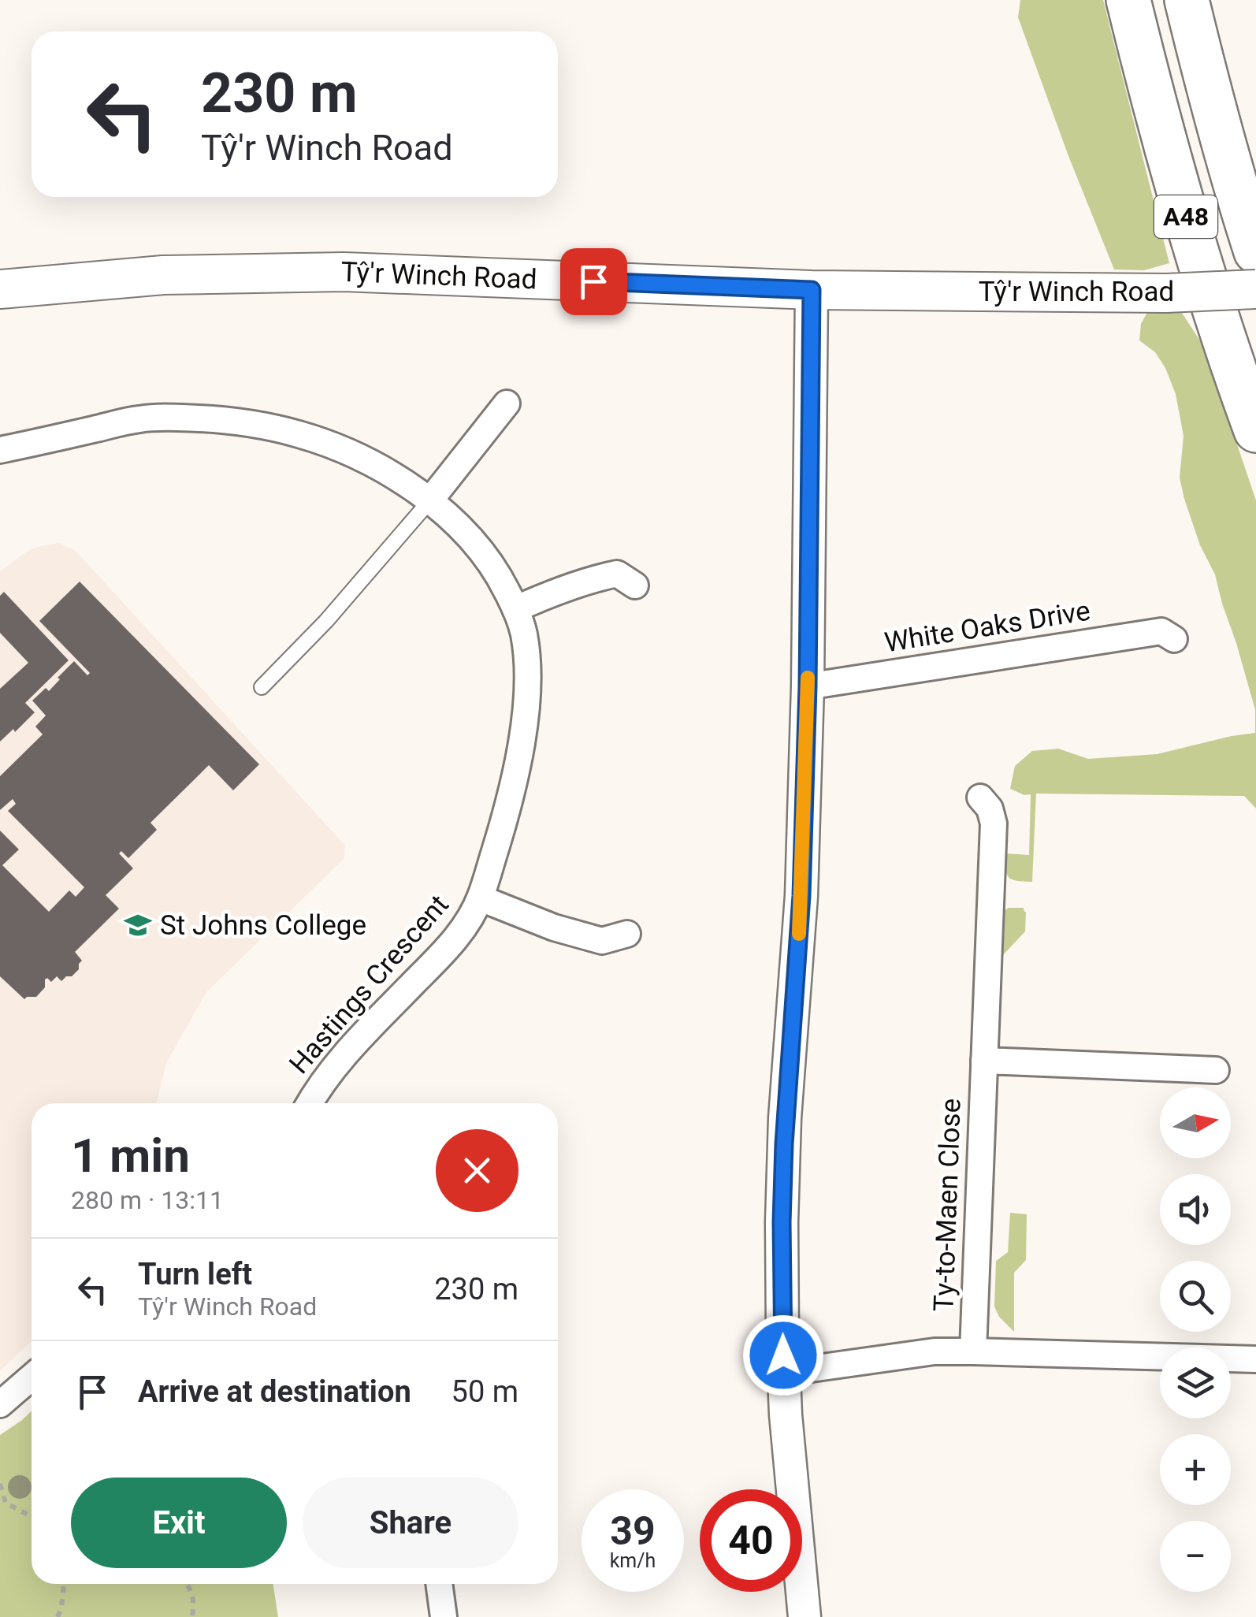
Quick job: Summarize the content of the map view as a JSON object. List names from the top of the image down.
{
  "streets": {
    "highway": ["A48"],
    "main road": ["Tŷ'r Winch Road"],
    "street": ["White Oaks Drive", "Hastings Crescent", "Ty-to-Maen Close"]
  },
  "places": {
    "school or university": ["St Johns College"]
  },
  "north": "right",
  "page": {
    "turn": ["230 m", "Tŷ'r Winch Road"],
    "map_buttons": ["+", "−"],
    "heading": ["1 min", "280 m · 13:11"],
    "list": [
      {
        "name": "Turn left",
        "note": "Tŷ'r Winch Road",
        "value": "230 m"
      },
      {
        "name": "Arrive at destination",
        "value": "50 m"
      }
    ],
    "buttons": ["Exit", "Share"],
    "speed": "39 km/h",
    "limit": "40"
  }
}
